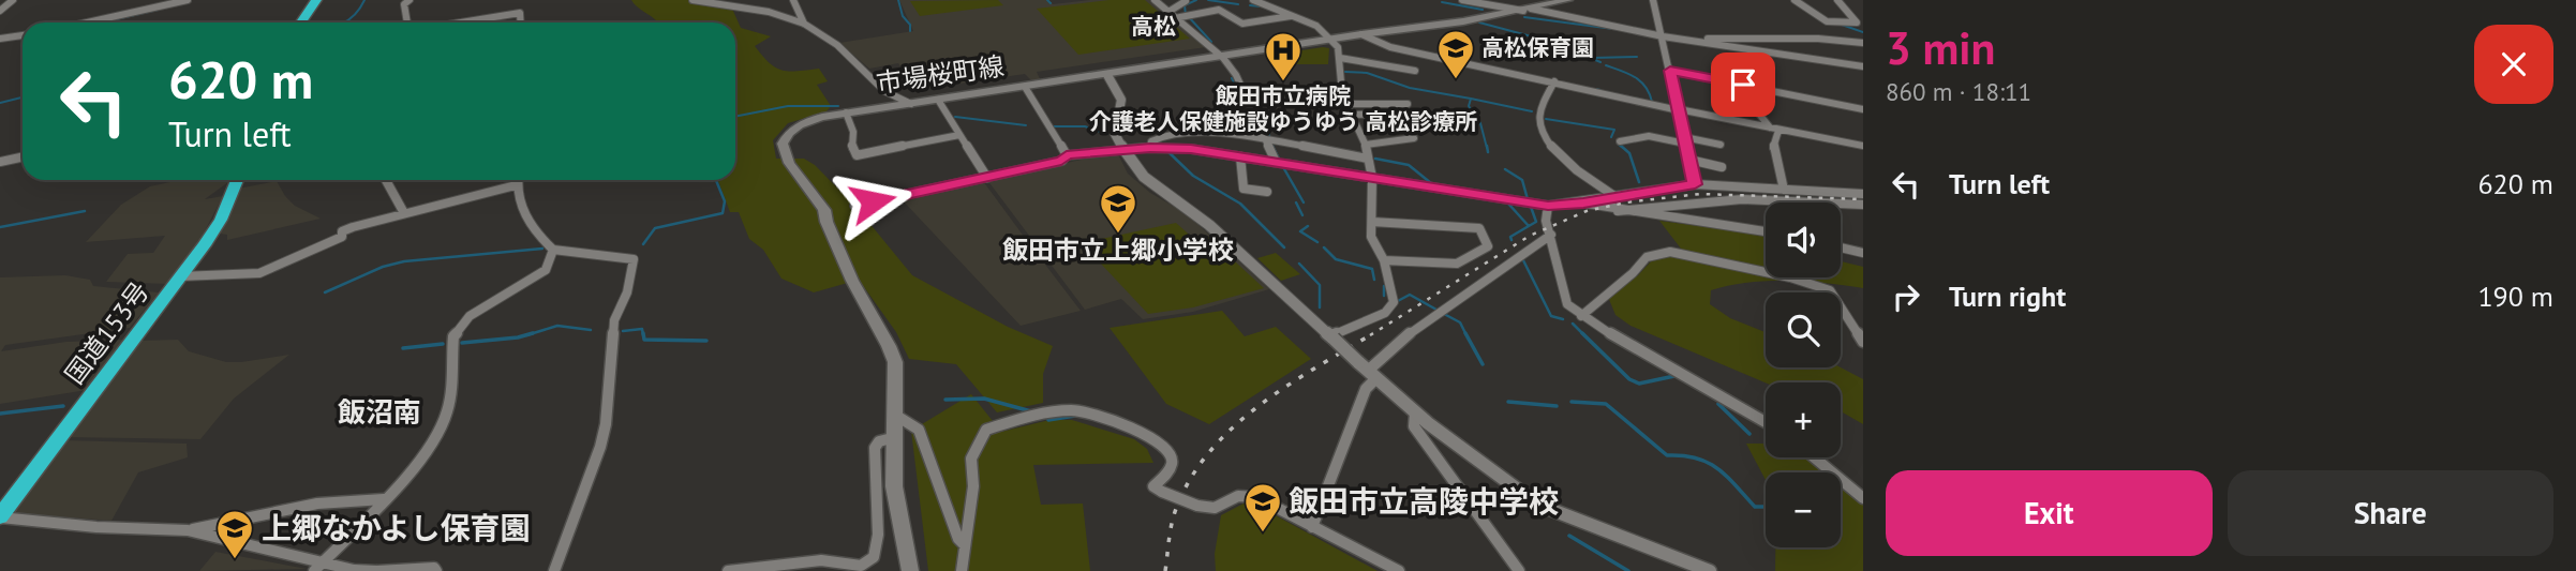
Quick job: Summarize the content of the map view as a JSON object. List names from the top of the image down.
{
  "streets": {
    "highway": ["国道153号"],
    "main road": ["市場桜町線"]
  },
  "districts": ["高松", "飯沼南"],
  "places": {
    "school or university": [
      "高松保育園",
      "飯田市立上郷小学校",
      "飯田市立高陵中学校",
      "上郷なかよし保育園"
    ],
    "hospital": ["飯田市立病院 介護老人保健施設ゆうゆう 高松診療所"]
  },
  "page": {
    "heading": ["3 min", "860 m · 18:11"],
    "turn": ["620 m", "Turn left"],
    "list": [
      {
        "name": "Turn left",
        "value": "620 m"
      },
      {
        "name": "Turn right",
        "value": "190 m"
      }
    ],
    "map_buttons": ["+", "−"],
    "buttons": ["Exit", "Share"]
  }
}
